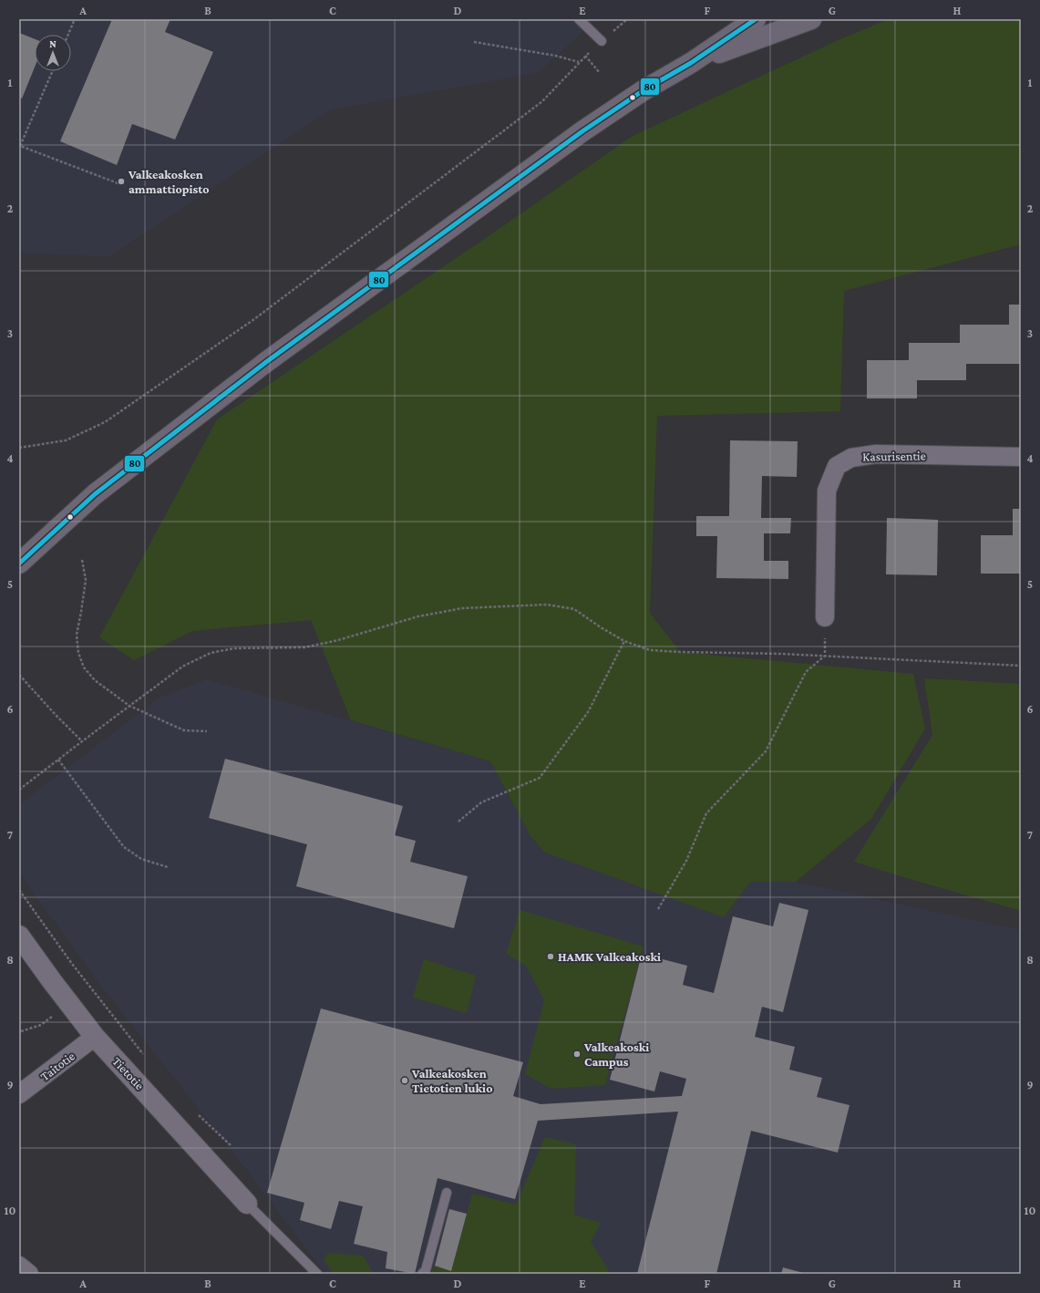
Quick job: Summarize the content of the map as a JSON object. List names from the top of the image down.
{
  "streets": {
    "street": ["Kasurisentie", "Taitotie", "Tietotie"]
  },
  "crossings": [
    ["Taitotie", "Tietotie"]
  ],
  "places": [
    "Valkeakosken ammattiopisto",
    "HAMK Valkeakoski",
    "Valkeakoski Campus",
    "Valkeakosken Tietotien lukio"
  ],
  "lines": ["transit line 80"],
  "north": "top",
  "grid": {
    "columns": [
      "A",
      "B",
      "C",
      "D",
      "E",
      "F",
      "G",
      "H"
    ],
    "rows": [
      "1",
      "2",
      "3",
      "4",
      "5",
      "6",
      "7",
      "8",
      "9",
      "10"
    ]
  }
}
